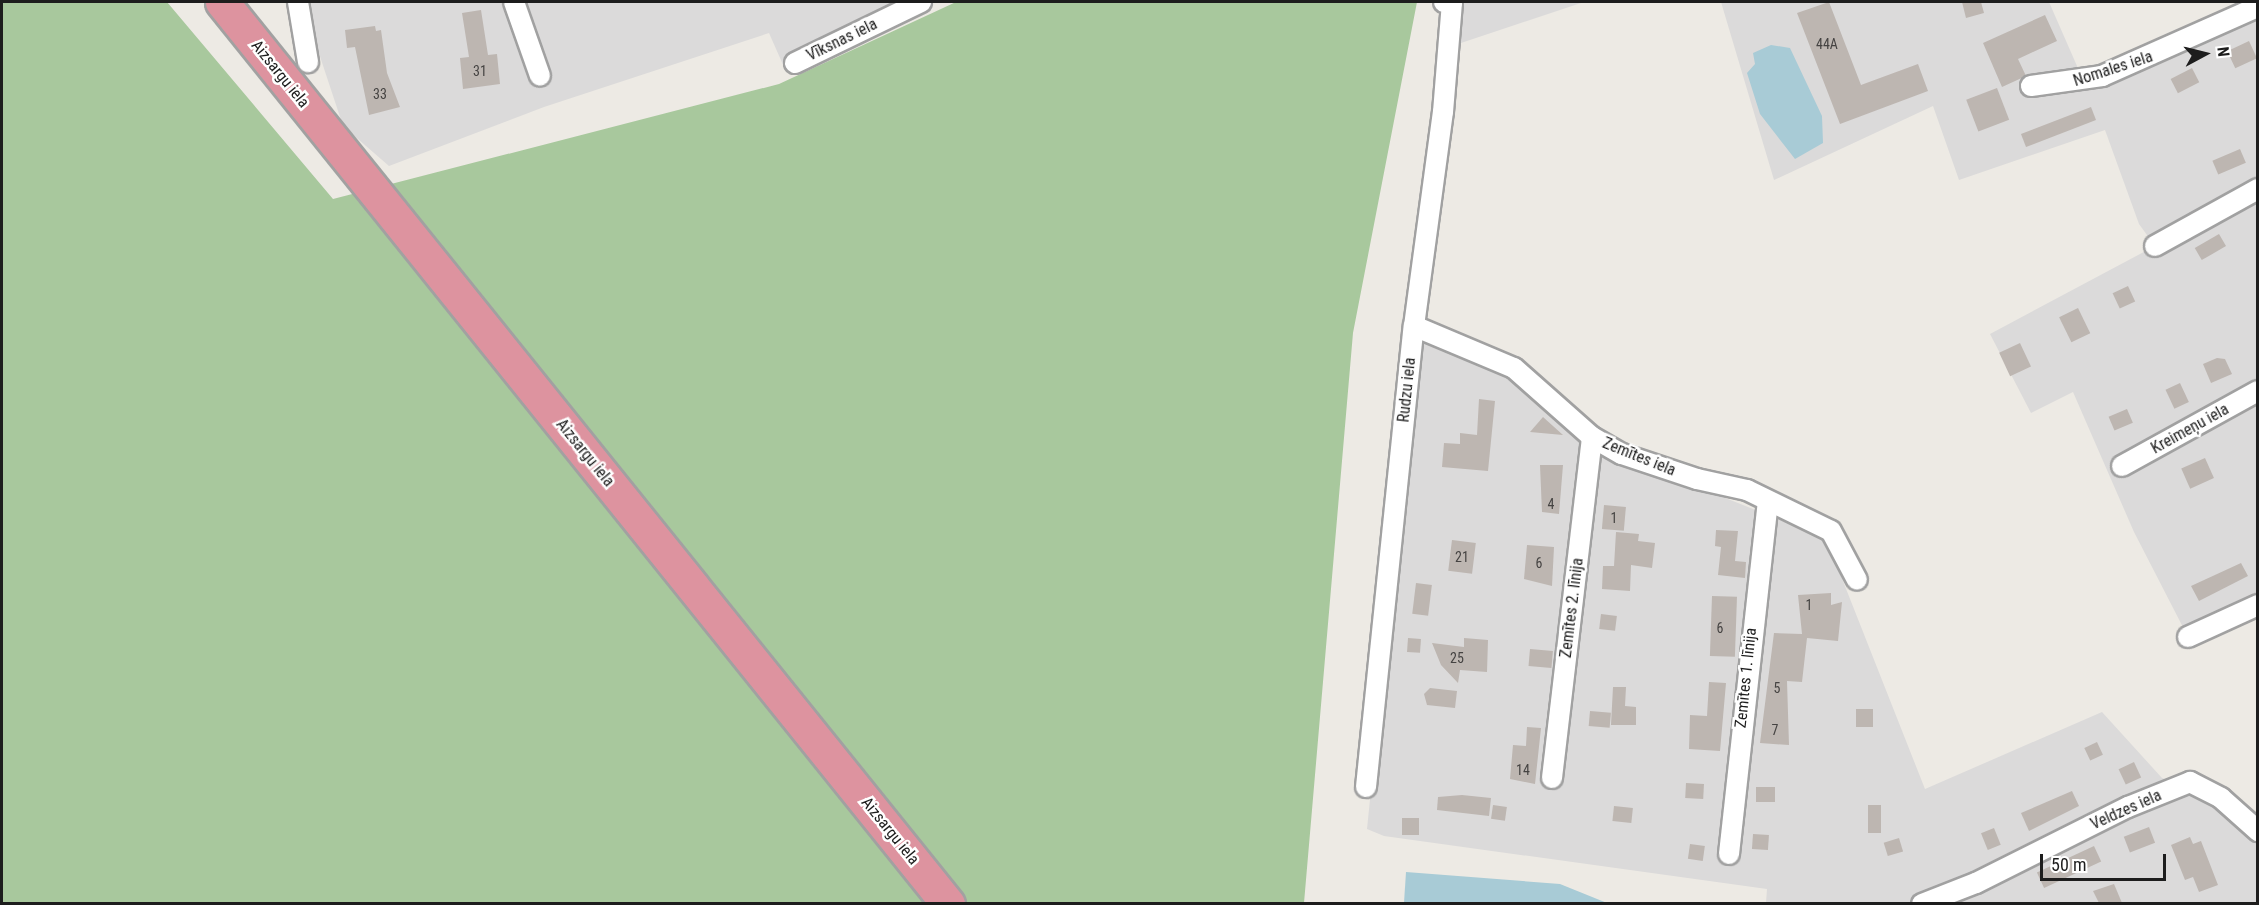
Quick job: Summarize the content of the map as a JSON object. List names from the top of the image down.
{
  "streets": {
    "highway": ["Aizsargu iela"],
    "street": [
      "Vīksnas iela",
      "Nomales iela",
      "Rudzu iela",
      "Kreimeņu iela",
      "Zemītes iela",
      "Zemītes 2. līnija",
      "Zemītes 1. līnija",
      "Veldzes iela"
    ]
  },
  "crossings": [
    ["Rudzu iela", "Zemītes iela"],
    ["Zemītes iela", "Zemītes 2. līnija"],
    ["Zemītes iela", "Zemītes 1. līnija"]
  ],
  "house_numbers": [
    "44A",
    "31",
    "33",
    "4",
    "1",
    "21",
    "6",
    "1",
    "6",
    "25",
    "5",
    "7",
    "14"
  ],
  "scale_bar": "50 m",
  "north": "right"
}
